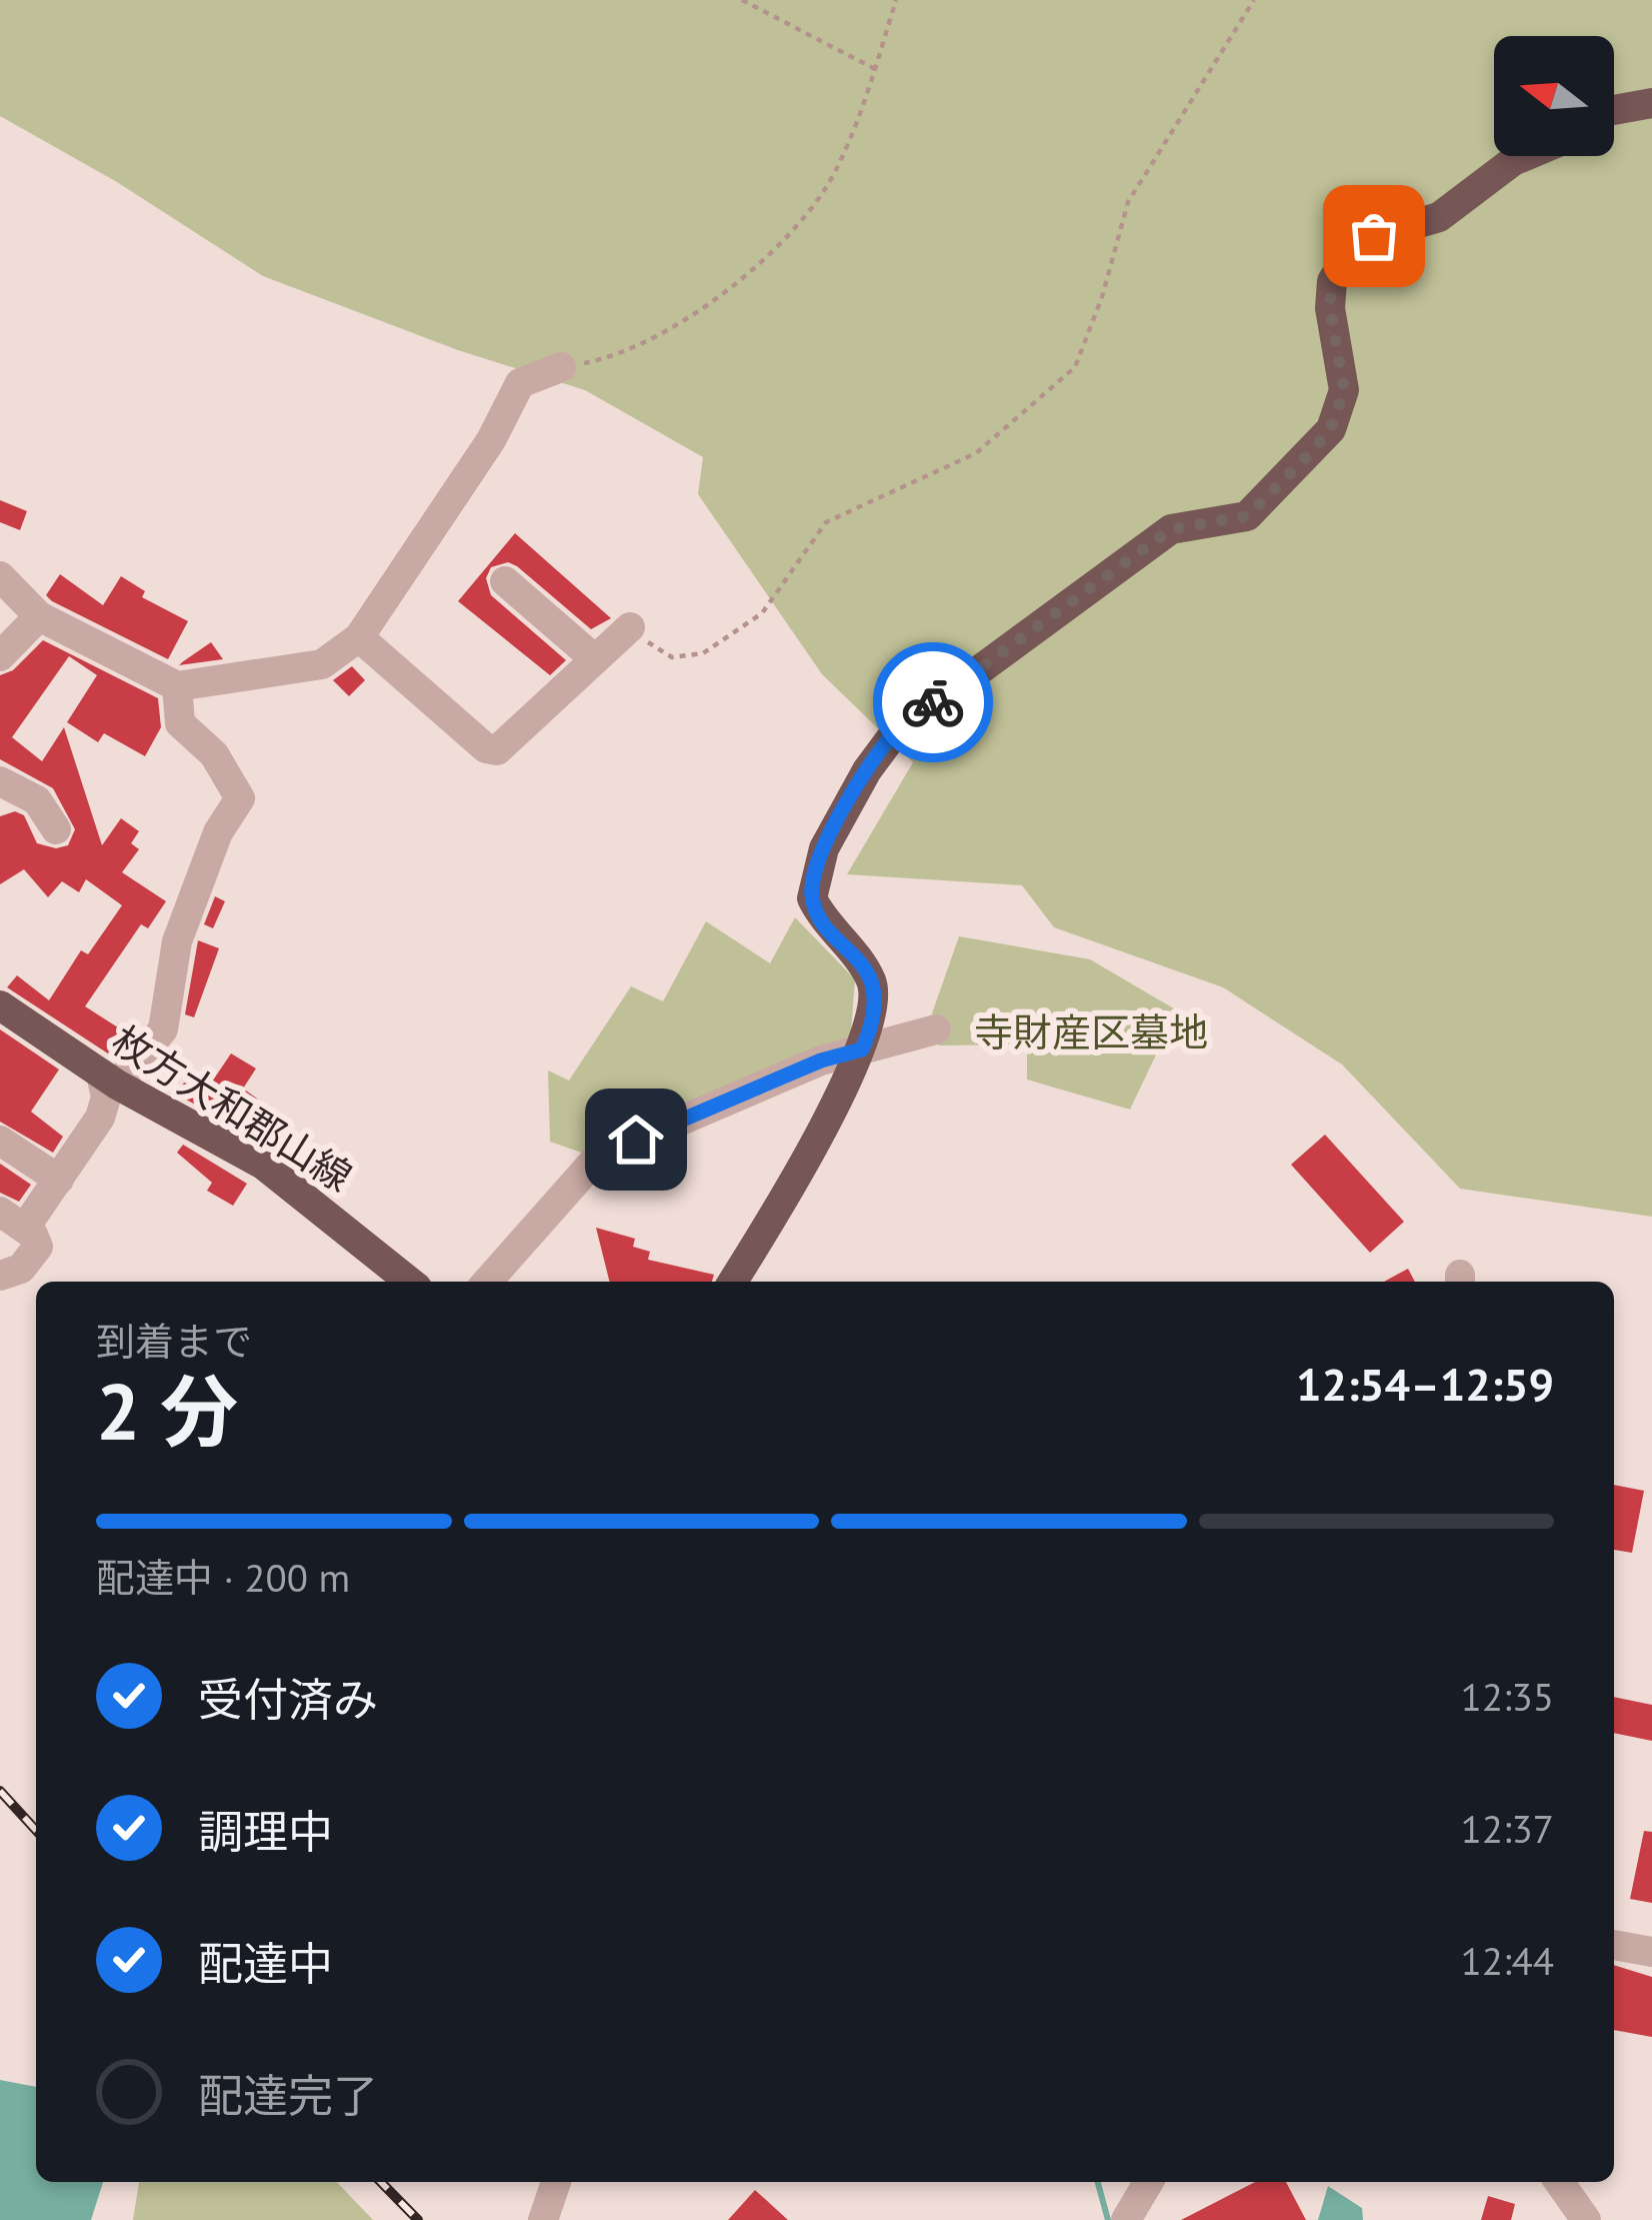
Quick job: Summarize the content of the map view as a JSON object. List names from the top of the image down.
{
  "streets": {
    "main road": ["枚方大和郡山線"]
  },
  "parks": ["寺財産区墓地"],
  "north": "left",
  "page": {
    "heading": ["2 分", "到着まで", "12:54–12:59"],
    "bar": "配達中 · 200 m",
    "list": [
      ["受付済み", "12:35"],
      ["調理中", "12:37"],
      ["配達中", "12:44"],
      "配達完了"
    ]
  }
}
